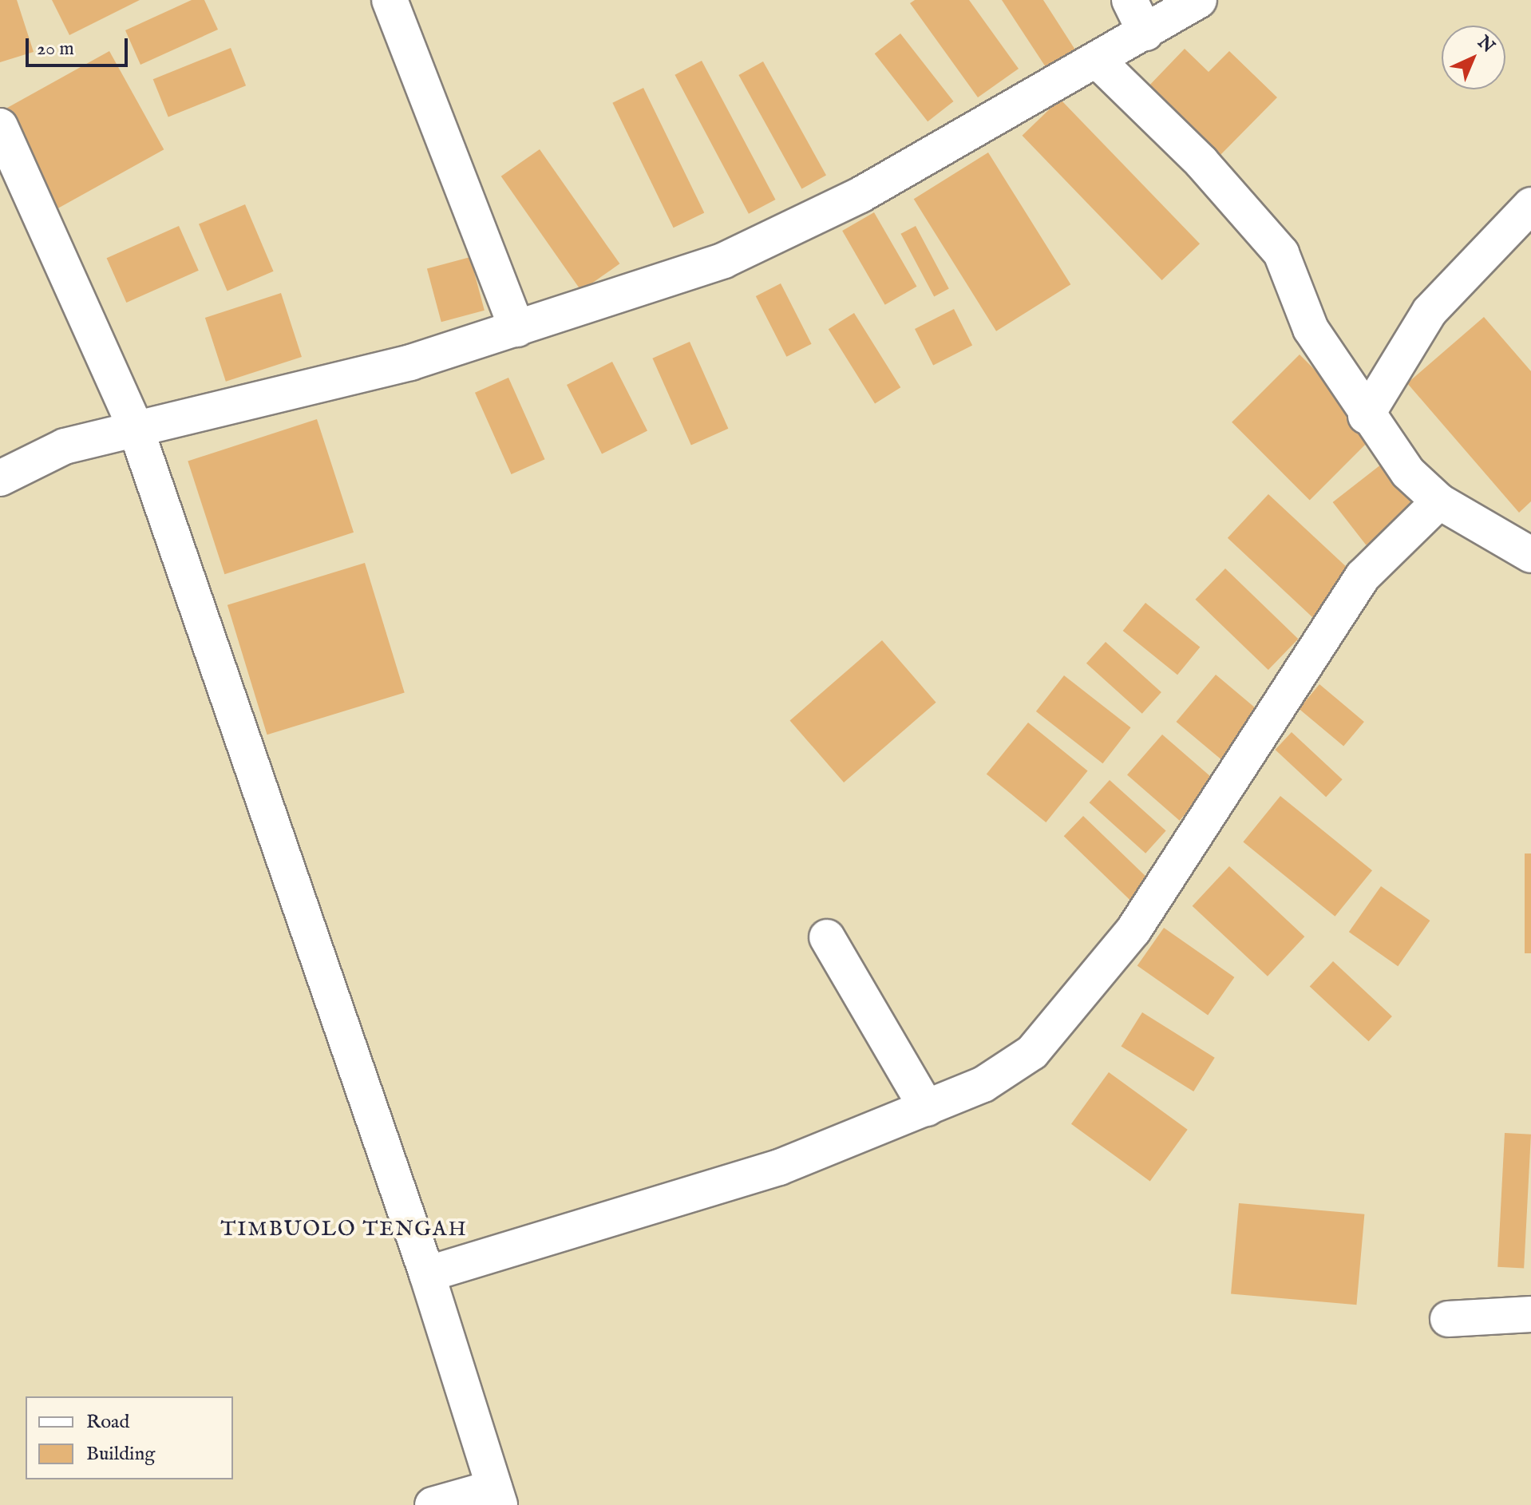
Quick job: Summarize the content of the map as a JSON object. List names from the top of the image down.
{
  "districts": ["TIMBUOLO TENGAH"],
  "legend": ["Road", "Building"],
  "scale_bar": "20 m",
  "north": "top right"
}
